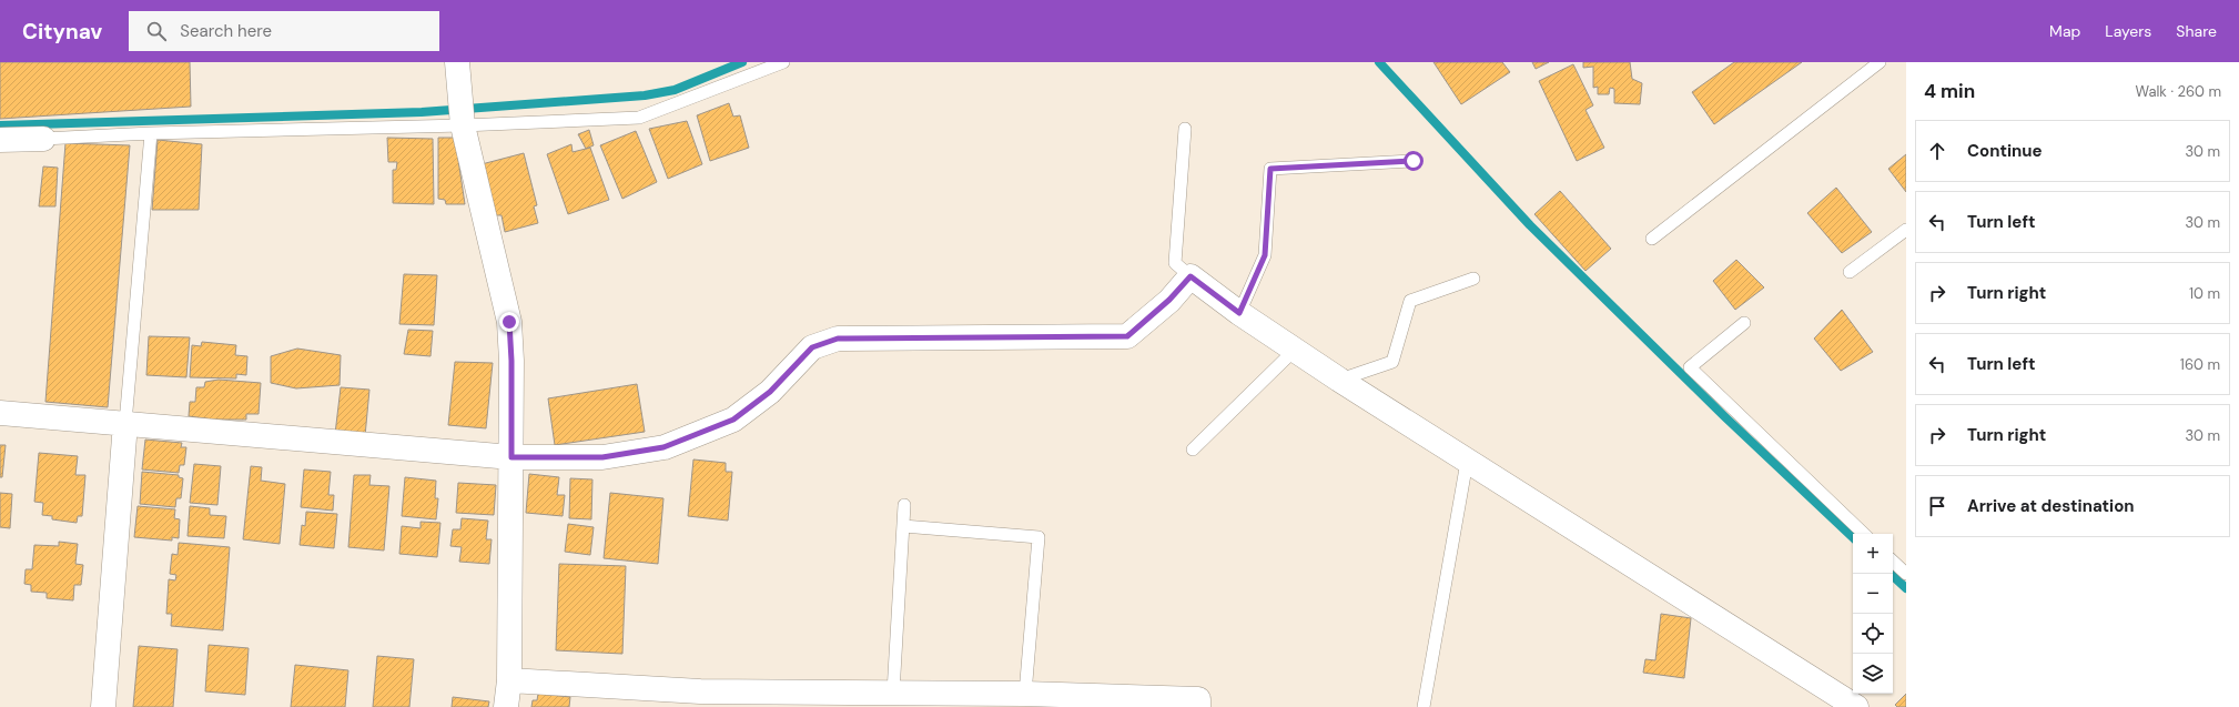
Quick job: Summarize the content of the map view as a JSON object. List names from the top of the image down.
{
  "page": {
    "header": "Citynav",
    "search": "Search here",
    "nav": ["Map", "Layers", "Share"],
    "heading": ["4 min", "Walk · 260 m"],
    "list": [
      ["Continue", "30 m"],
      ["Turn left", "30 m"],
      ["Turn right", "10 m"],
      ["Turn left", "160 m"],
      ["Turn right", "30 m"],
      "Arrive at destination"
    ],
    "map_buttons": ["+", "−"]
  }
}
